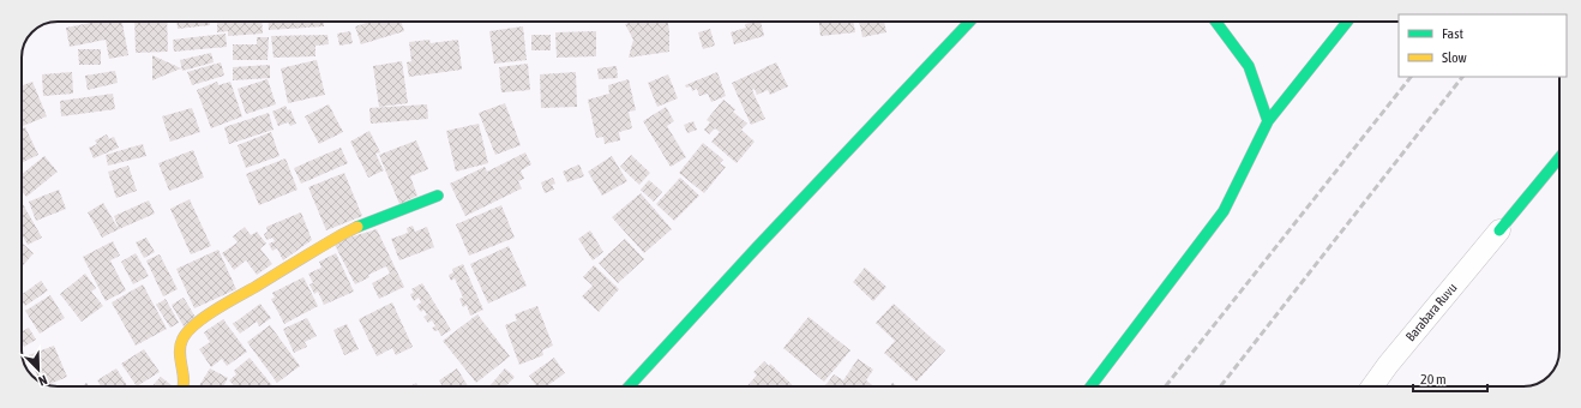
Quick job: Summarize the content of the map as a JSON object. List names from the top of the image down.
{
  "streets": {
    "street": ["Barabara Ruvu"]
  },
  "legend": ["Fast", "Slow"],
  "scale_bar": "20 m",
  "north": "bottom right"
}
